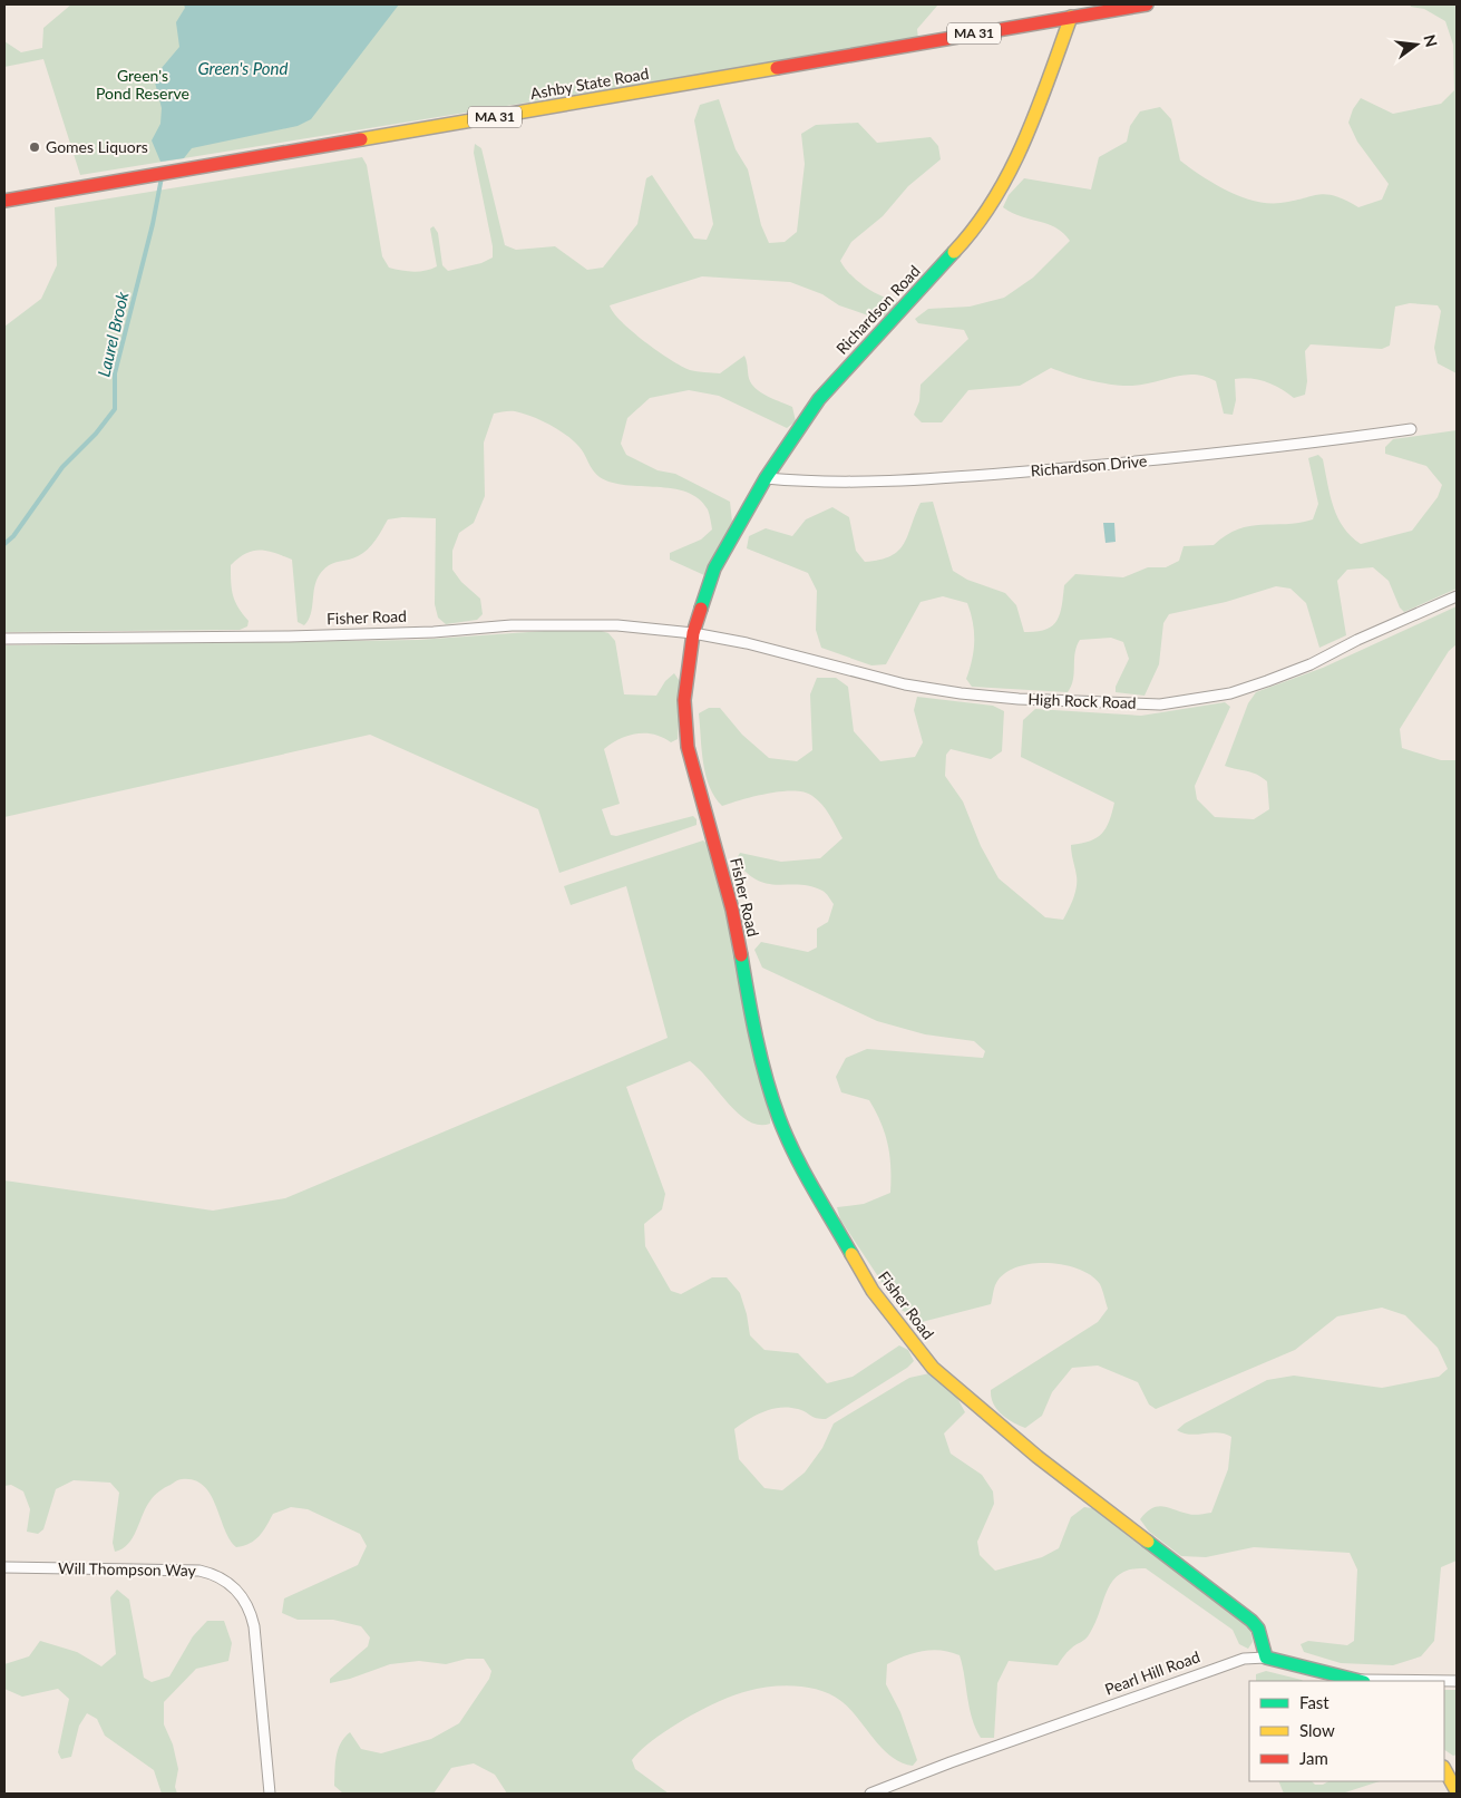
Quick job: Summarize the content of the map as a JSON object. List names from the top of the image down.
{
  "streets": {
    "street": [
      "MA 31",
      "Ashby State Road",
      "Richardson Road",
      "Richardson Drive",
      "Fisher Road",
      "High Rock Road",
      "Will Thompson Way",
      "Pearl Hill Road"
    ]
  },
  "crossings": [
    ["Ashby State Road", "Richardson Road"],
    ["Richardson Road", "Richardson Drive"],
    ["Richardson Road", "Fisher Road"],
    ["Richardson Road", "High Rock Road"],
    ["Fisher Road", "High Rock Road"],
    ["Fisher Road", "Pearl Hill Road"]
  ],
  "water": ["Green's Pond", "Laurel Brook"],
  "parks": ["Green's Pond Reserve"],
  "places": ["Gomes Liquors"],
  "legend": ["Fast", "Slow", "Jam"],
  "north": "right"
}
